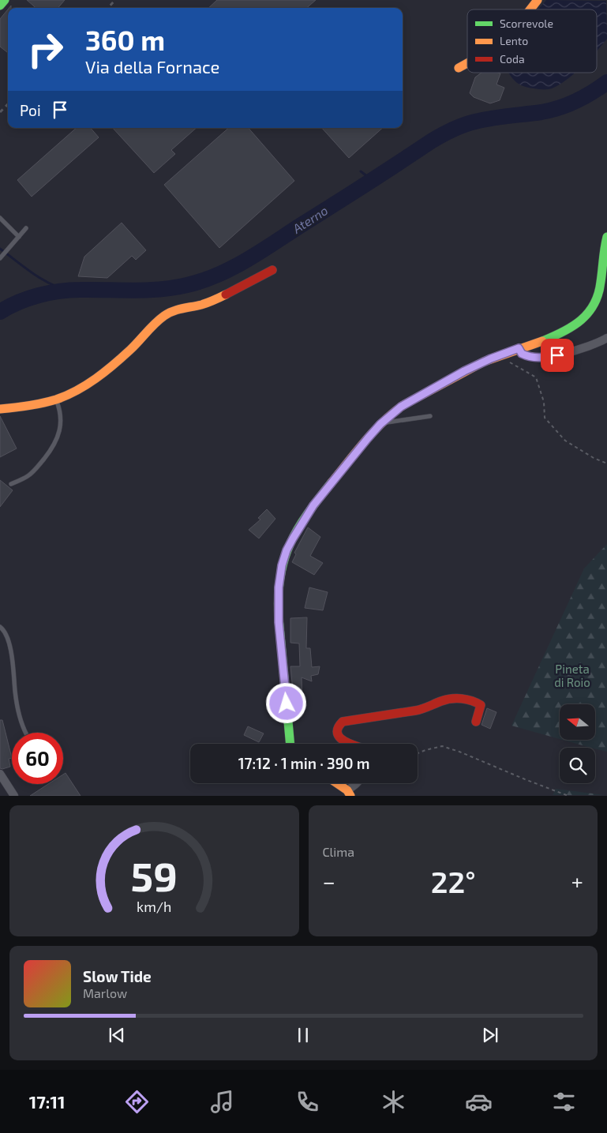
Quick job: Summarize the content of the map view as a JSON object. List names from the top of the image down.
{
  "water": ["Aterno"],
  "parks": ["Pineta di Roio"],
  "legend": ["Scorrevole", "Lento", "Coda"],
  "north": "left",
  "page": {
    "turn": ["360 m", "Via della Fornace"],
    "then": "Poi",
    "limit": "60",
    "trip": "17:12 · 1 min · 390 m",
    "tile": "Clima",
    "heat": ["−", "22°", "+"],
    "song": ["Slow Tide", "Marlow"],
    "tabs": "17:11",
    "gauge": ["59", "km/h"]
  }
}
